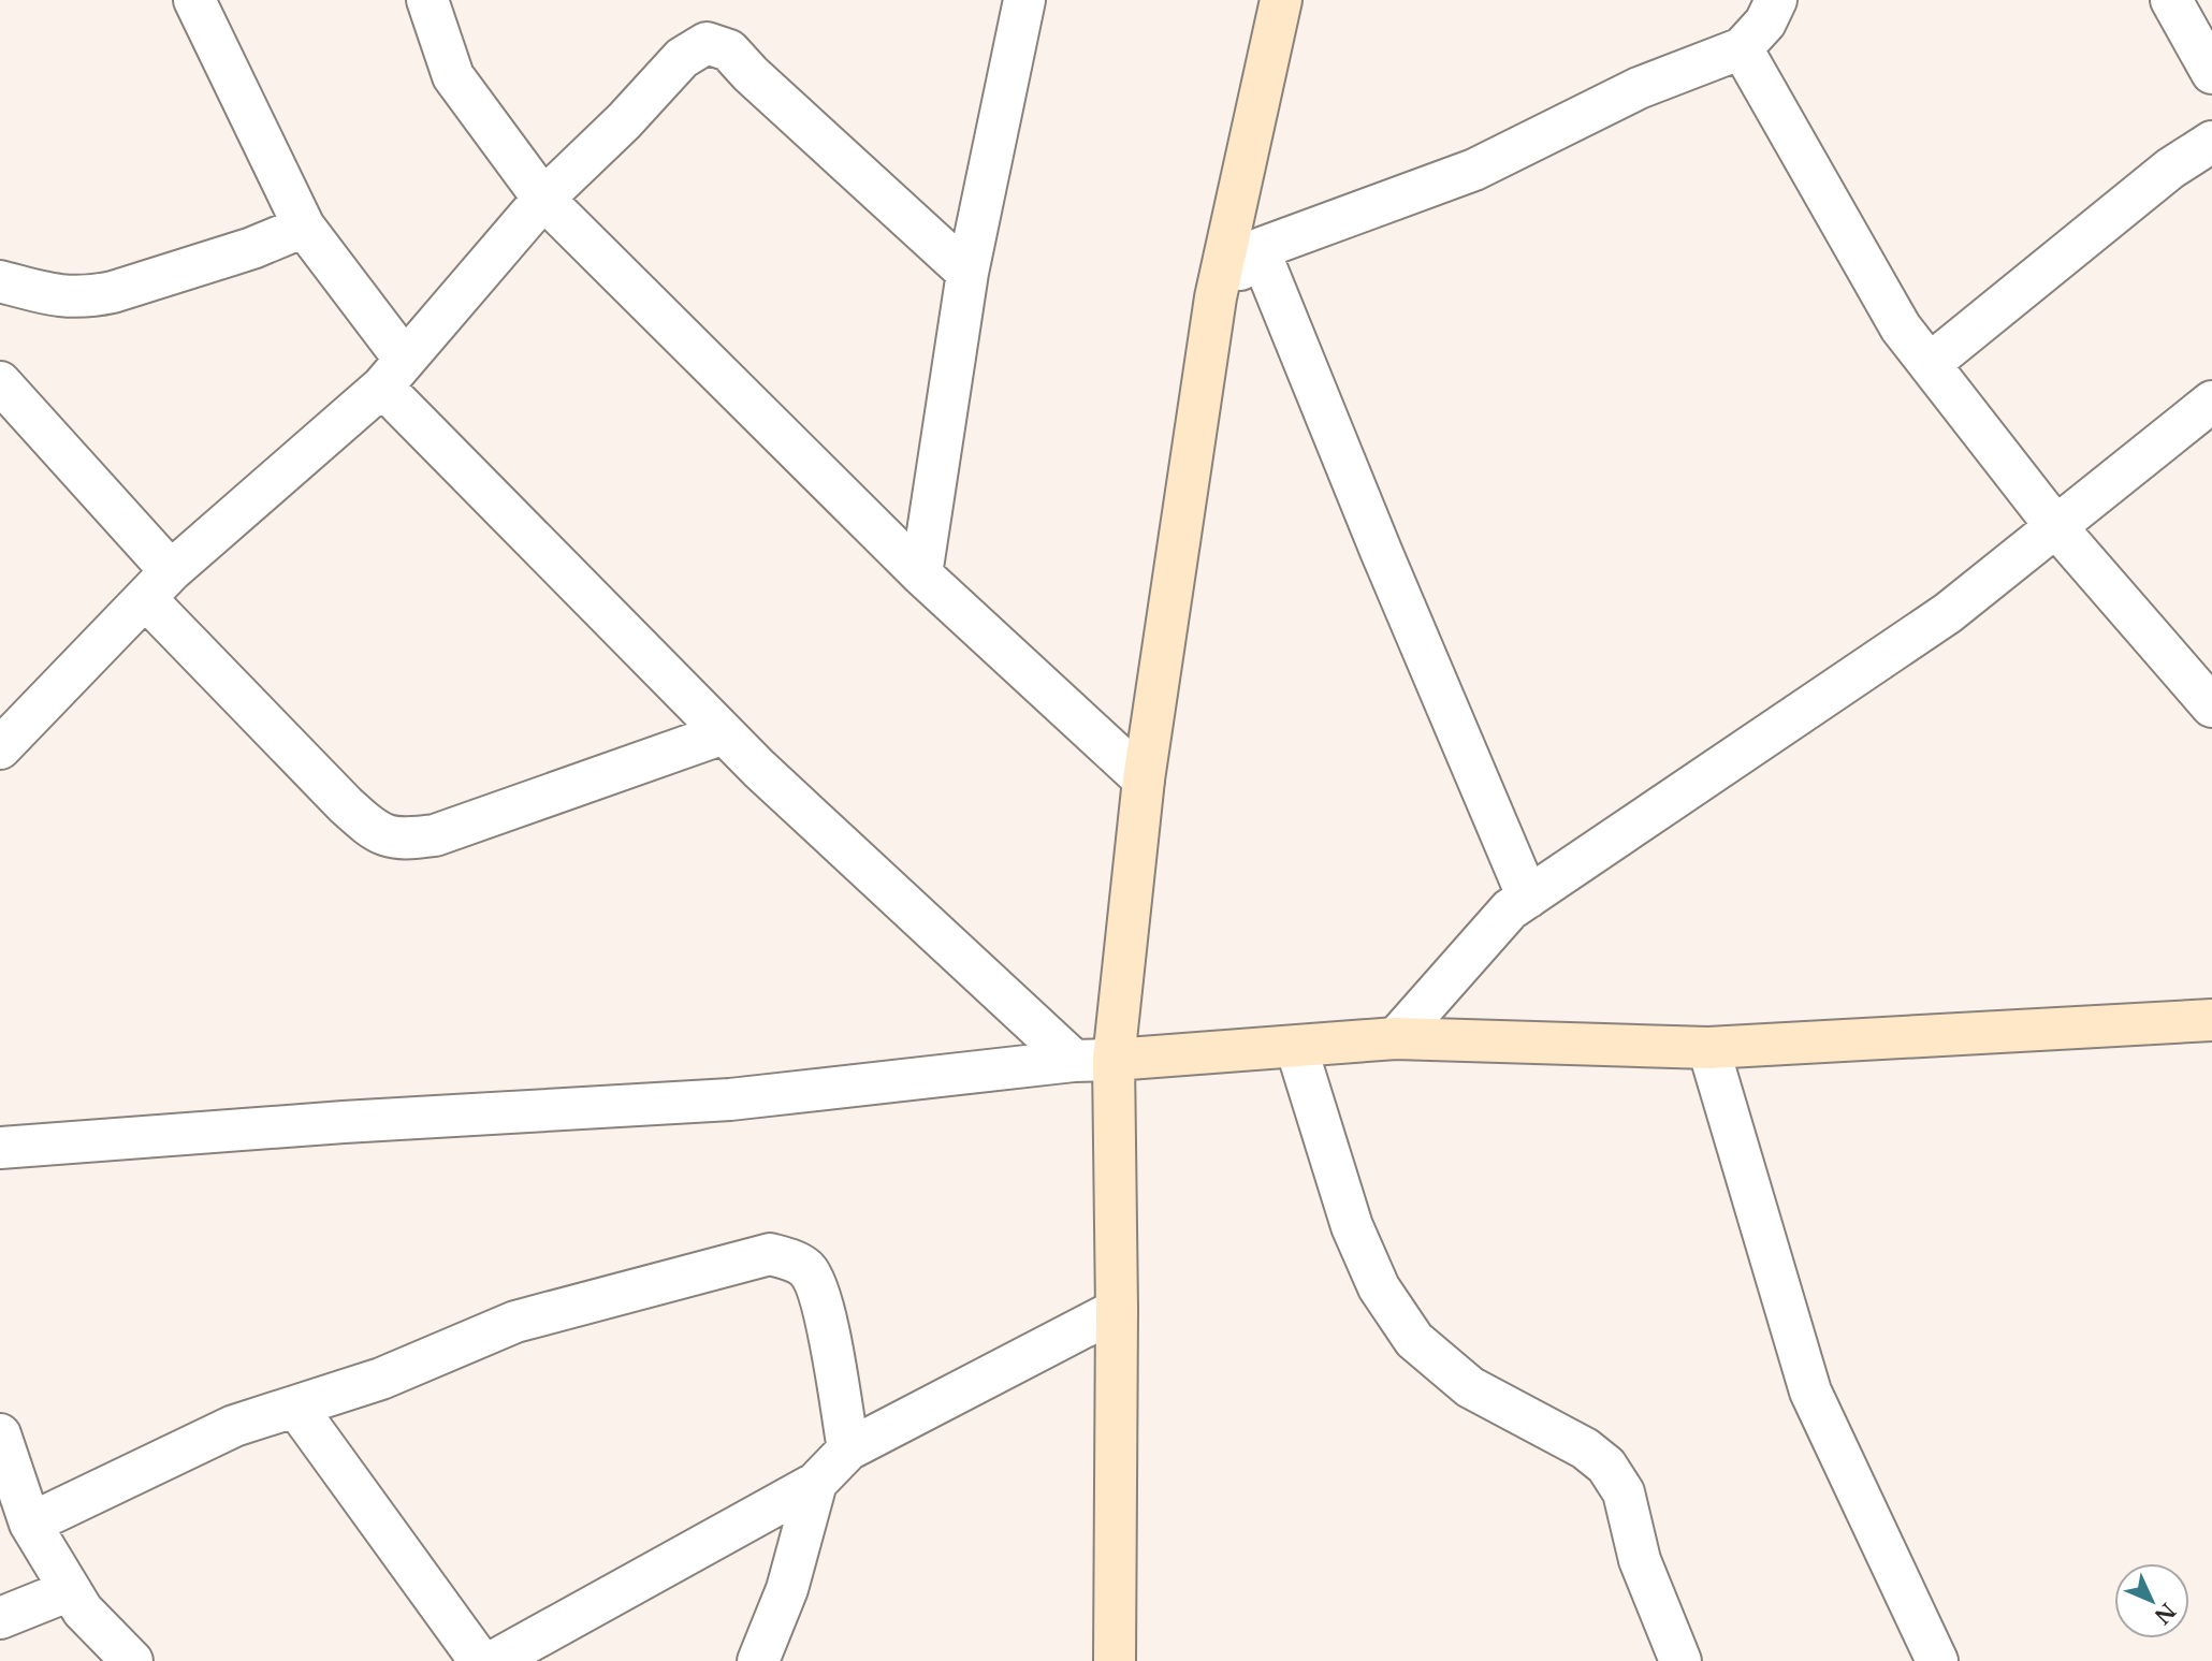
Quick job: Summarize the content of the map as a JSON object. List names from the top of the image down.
{
  "north": "bottom right"
}
